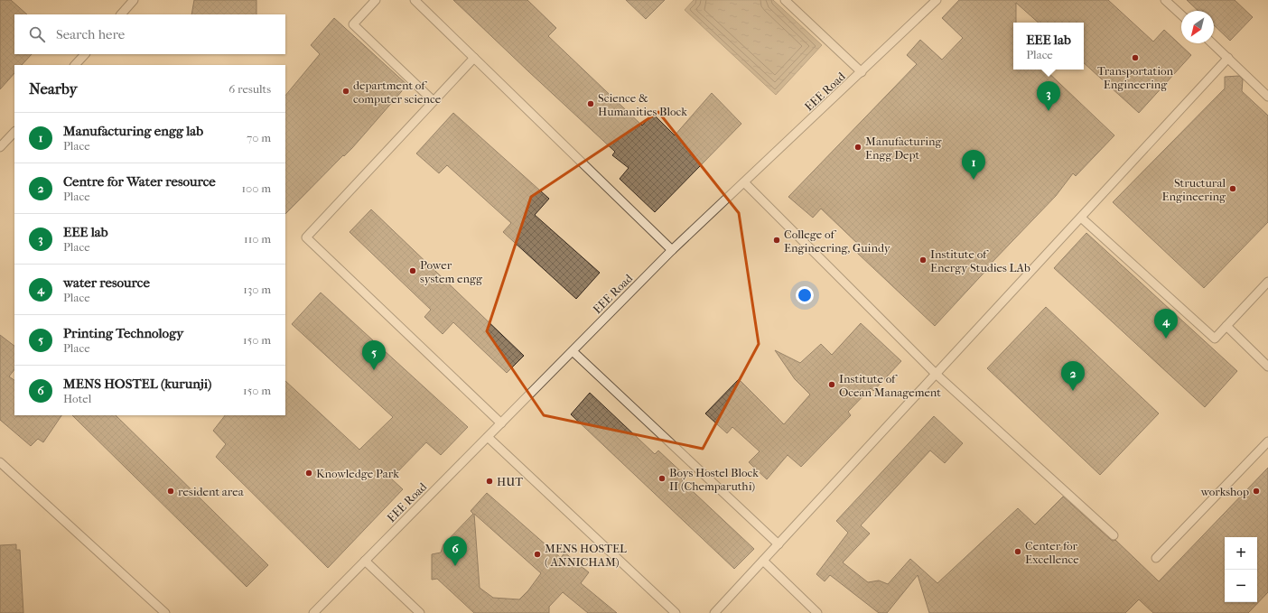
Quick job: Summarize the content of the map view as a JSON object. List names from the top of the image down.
{
  "streets": {
    "lane": ["EEE Road"]
  },
  "places": [
    "Transportation Engineering",
    "department of computer science",
    "Science & Humanities Block",
    "Manufacturing Engg Dept",
    "Structural Engineering",
    "College of Engineering, Guindy",
    "Institute of Energy Studies LAb",
    "Power system engg",
    "Institute of Ocean Management",
    "Knowledge Park",
    "Boys Hostel Block II (Chemparuthi)",
    "HUT",
    "resident area",
    "workshop",
    "Center for Excellence",
    "MENS HOSTEL ( ANNICHAM)"
  ],
  "north": "bottom left",
  "page": {
    "search": "Search here",
    "popup": ["EEE lab", "Place"],
    "heading": ["Nearby", "6 results"],
    "pins": [
      "3",
      "1",
      "4",
      "5",
      "2",
      "6"
    ],
    "list": [
      {
        "mark": "1",
        "name": "Manufacturing engg lab",
        "note": "Place",
        "value": "70 m"
      },
      {
        "mark": "2",
        "name": "Centre for Water resource",
        "note": "Place",
        "value": "100 m"
      },
      {
        "mark": "3",
        "name": "EEE lab",
        "note": "Place",
        "value": "110 m"
      },
      {
        "mark": "4",
        "name": "water resource",
        "note": "Place",
        "value": "130 m"
      },
      {
        "mark": "5",
        "name": "Printing Technology",
        "note": "Place",
        "value": "150 m"
      },
      {
        "mark": "6",
        "name": "MENS HOSTEL (kurunji)",
        "note": "Hotel",
        "value": "150 m"
      }
    ],
    "map_buttons": ["+", "−"]
  }
}
